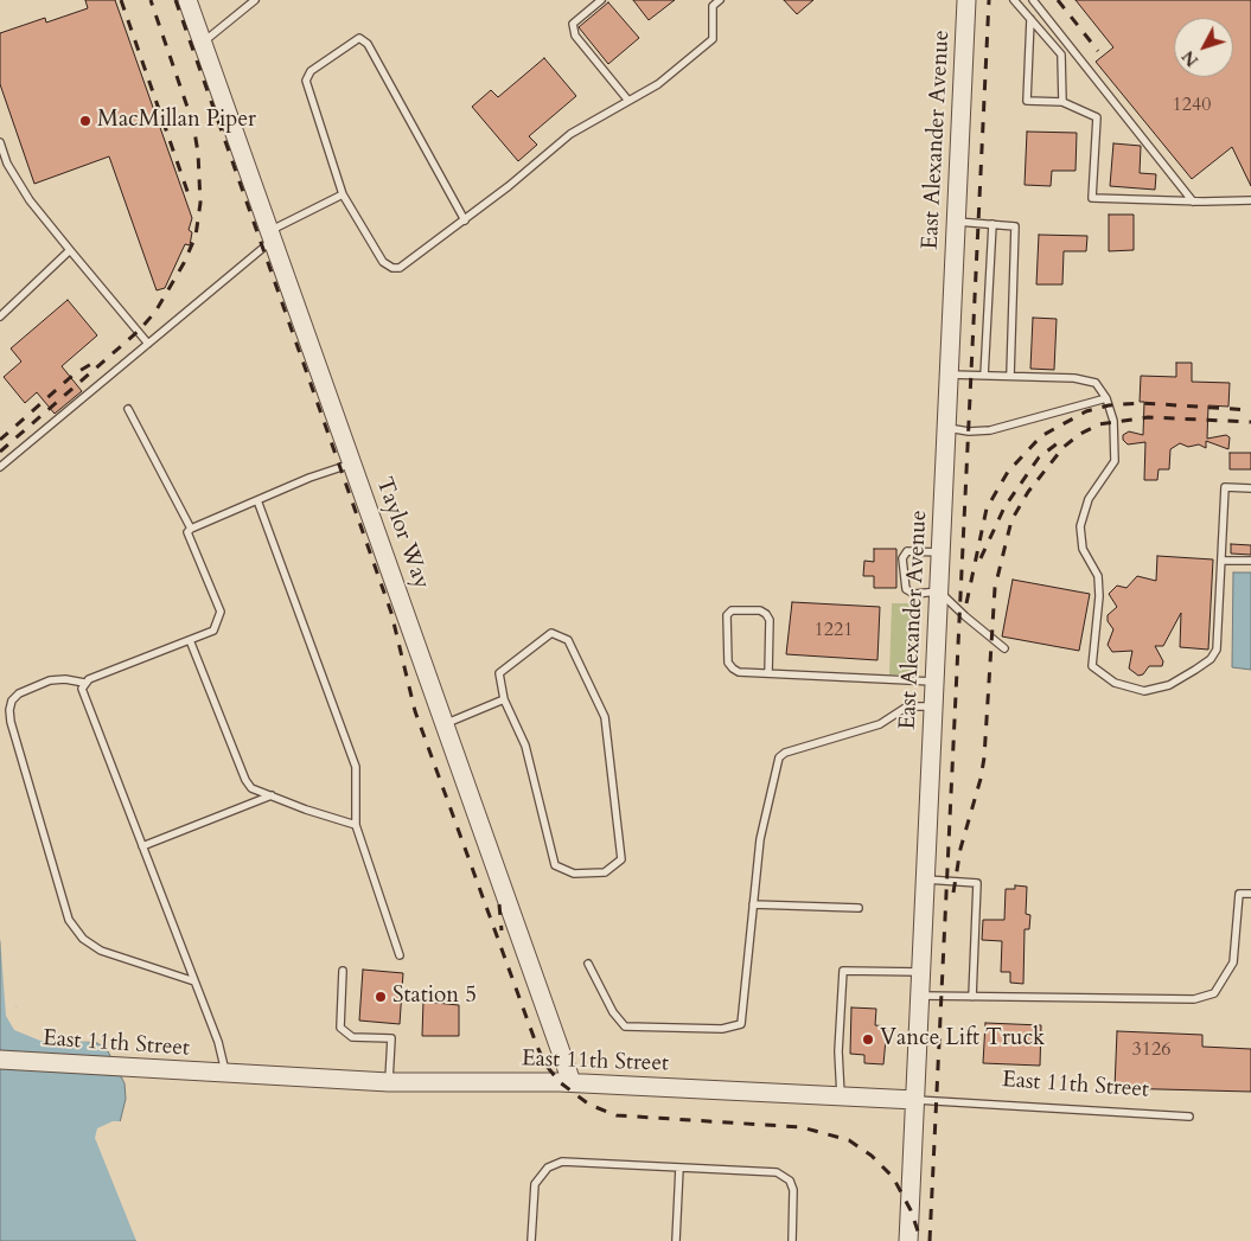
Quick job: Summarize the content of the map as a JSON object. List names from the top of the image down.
{
  "streets": {
    "street": ["East Alexander Avenue", "Taylor Way", "East 11th Street"]
  },
  "crossings": [
    ["East Alexander Avenue", "East 11th Street"],
    ["Taylor Way", "East 11th Street"]
  ],
  "places": ["MacMillan Piper", "Station 5", "Vance Lift Truck"],
  "house_numbers": ["1240", "1221", "3126"],
  "north": "bottom left"
}
